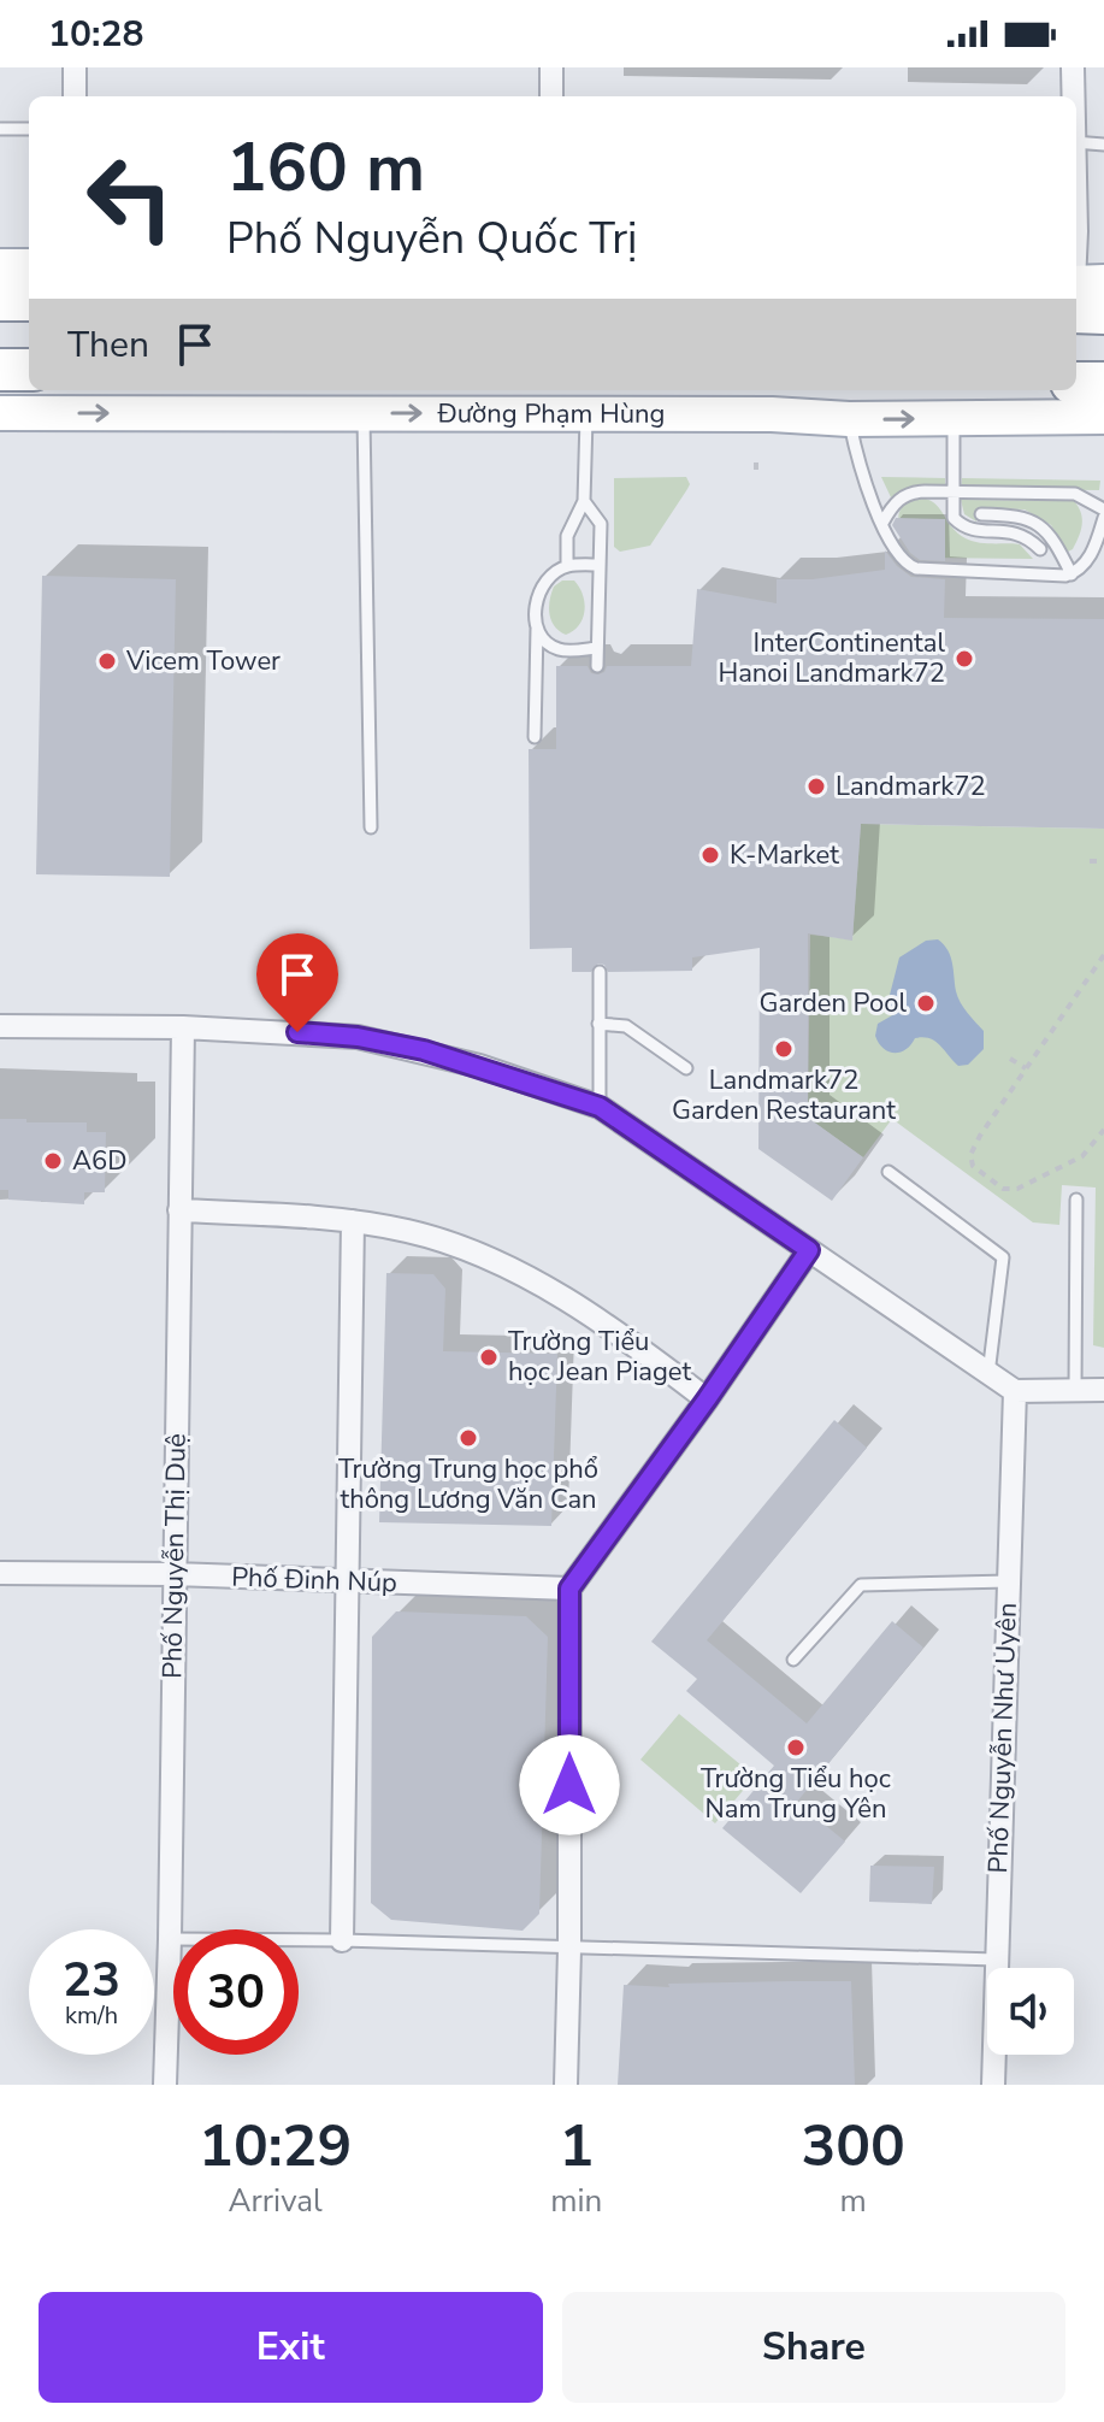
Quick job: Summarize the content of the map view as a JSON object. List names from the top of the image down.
{
  "streets": {
    "main road": ["Đường Phạm Hùng"],
    "street": ["Phố Nguyễn Thị Duệ", "Phố Đinh Núp", "Phố Nguyễn Như Uyên"]
  },
  "crossings": [
    ["Phố Nguyễn Thị Duệ", "Phố Đinh Núp"]
  ],
  "one_way": ["Đường Phạm Hùng"],
  "places": [
    "InterContinental Hanoi Landmark72",
    "Vicem Tower",
    "Landmark72",
    "K-Market",
    "Garden Pool",
    "Landmark72 Garden Restaurant",
    "A6D",
    "Trường Tiểu học Jean Piaget",
    "Trường Trung học phổ thông Lương Văn Can",
    "Trường Tiểu học Nam Trung Yên"
  ],
  "page": {
    "status": "10:28",
    "turn": ["160 m", "Phố Nguyễn Quốc Trị"],
    "then": "Then",
    "speed": "23 km/h",
    "limit": "30",
    "eta": [
      "10:29",
      "Arrival",
      "1",
      "min",
      "300",
      "m"
    ],
    "buttons": ["Exit", "Share"]
  }
}
